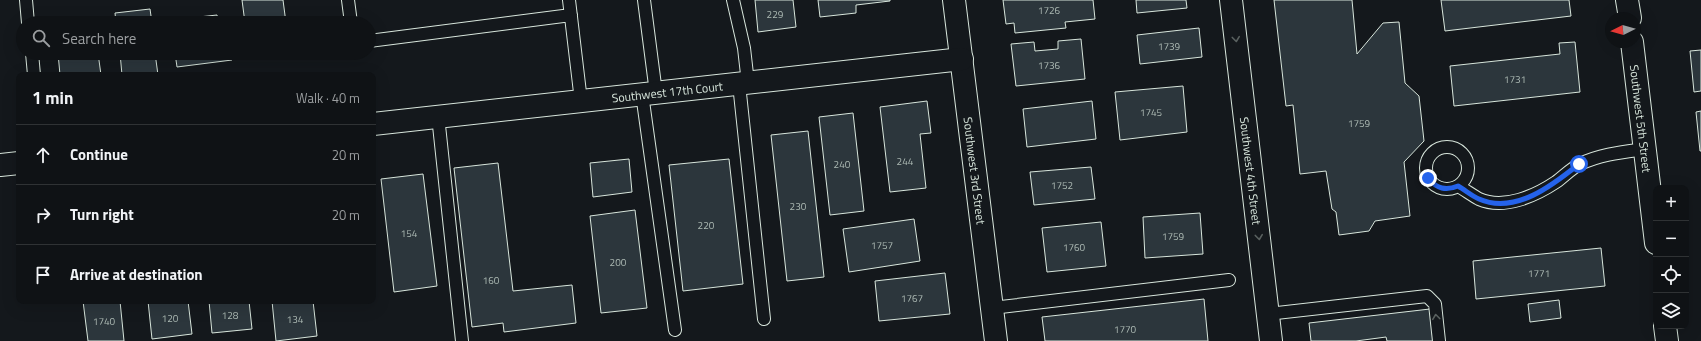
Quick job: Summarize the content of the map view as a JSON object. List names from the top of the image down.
{
  "streets": {
    "street": [
      "Southwest 17th Court",
      "Southwest 5th Street",
      "Southwest 3rd Street",
      "Southwest 4th Street"
    ]
  },
  "crossings": [
    ["Southwest 17th Court", "Southwest 3rd Street"]
  ],
  "one_way": ["Southwest 4th Street"],
  "house_numbers": [
    "1726",
    "229",
    "1739",
    "1736",
    "1731",
    "1745",
    "1759",
    "244",
    "240",
    "1752",
    "230",
    "220",
    "154",
    "1759",
    "1757",
    "1760",
    "200",
    "1771",
    "160",
    "1767",
    "128",
    "120",
    "134",
    "1740",
    "1770"
  ],
  "north": "left",
  "page": {
    "search": "Search here",
    "heading": ["1 min", "Walk · 40 m"],
    "list": [
      ["Continue", "20 m"],
      ["Turn right", "20 m"],
      "Arrive at destination"
    ],
    "map_buttons": ["+", "−"]
  }
}
